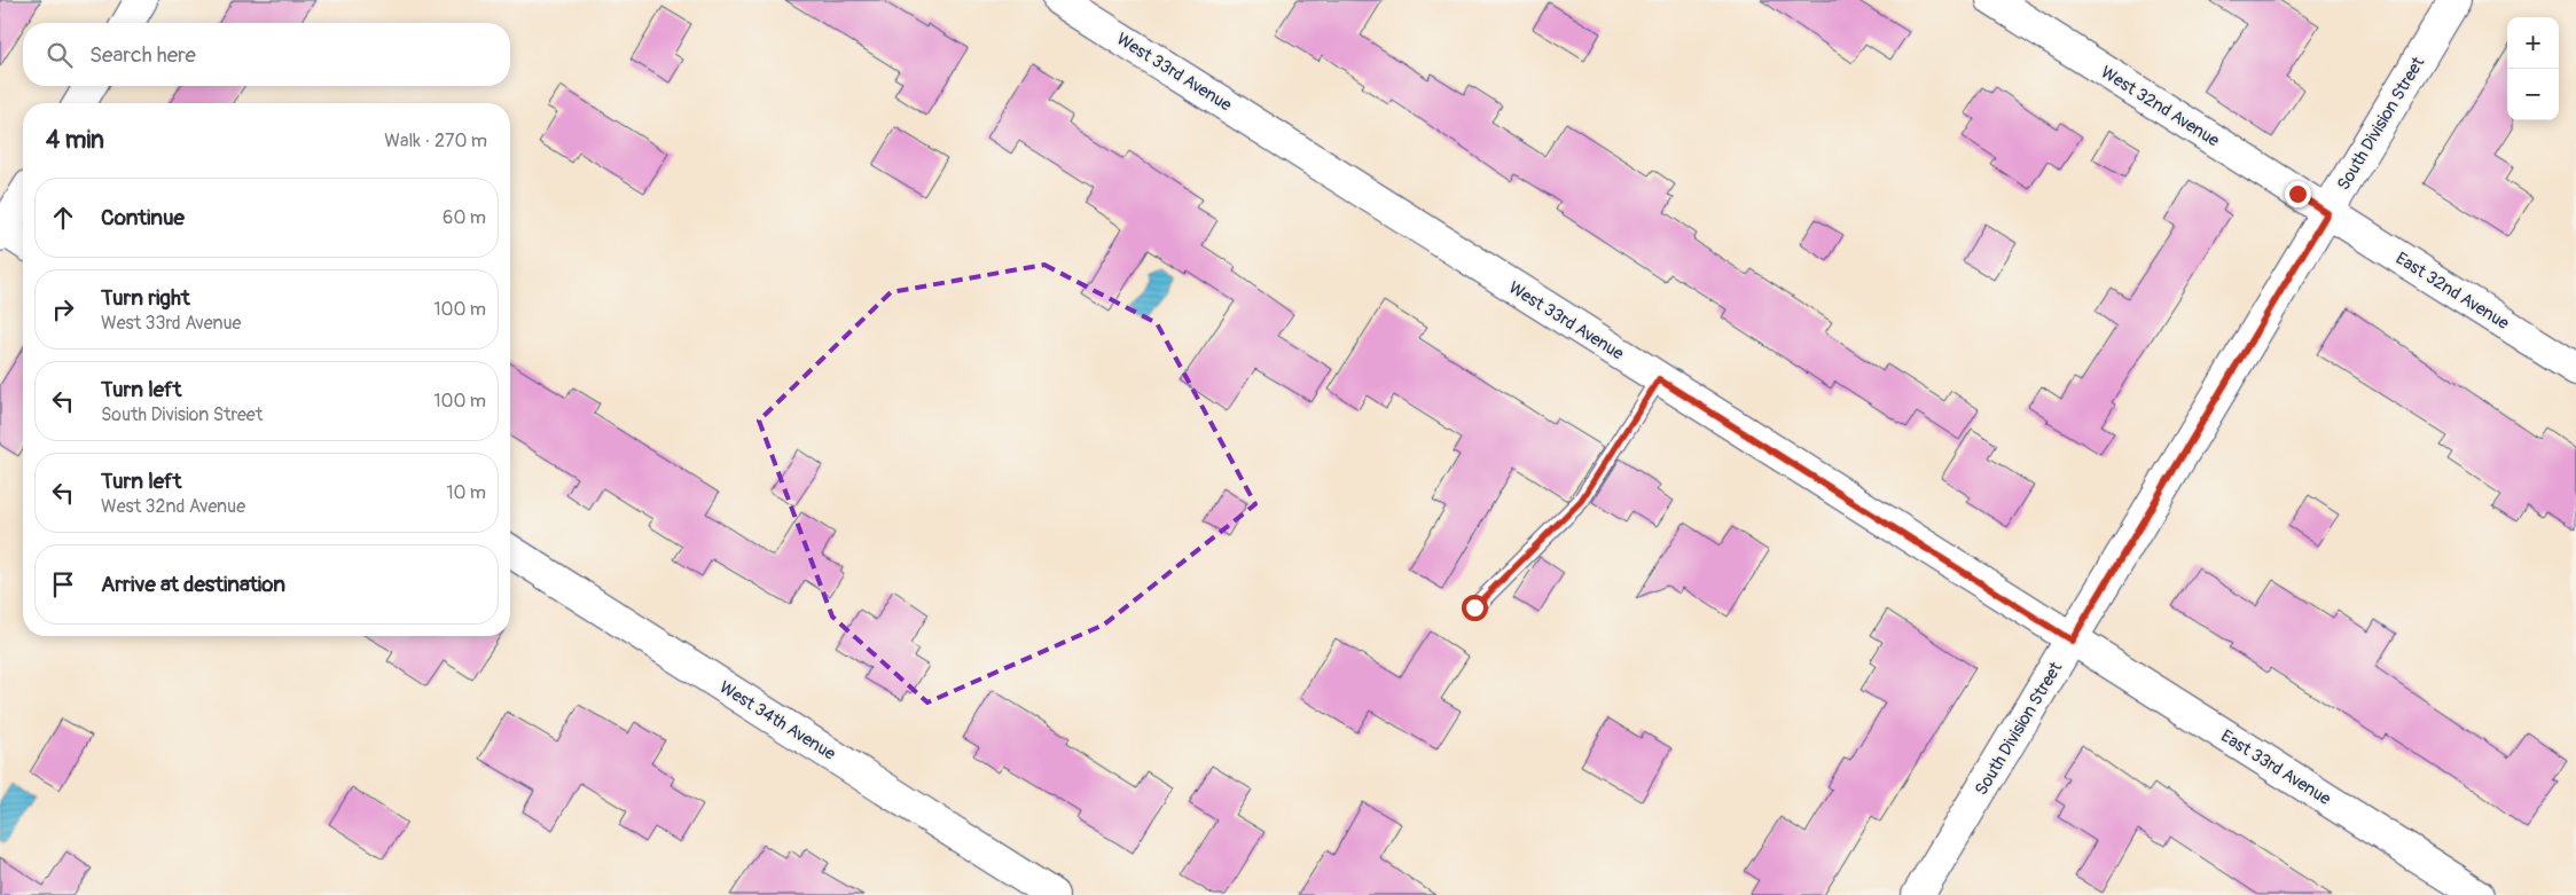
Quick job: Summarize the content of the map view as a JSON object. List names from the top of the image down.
{
  "streets": {
    "street": [
      "West 33rd Avenue",
      "West 32nd Avenue",
      "South Division Street",
      "East 32nd Avenue",
      "West 34th Avenue",
      "East 33rd Avenue"
    ]
  },
  "crossings": [
    ["West 33rd Avenue", "South Division Street"],
    ["West 33rd Avenue", "East 33rd Avenue"],
    ["West 32nd Avenue", "South Division Street"],
    ["West 32nd Avenue", "East 32nd Avenue"],
    ["South Division Street", "East 32nd Avenue"],
    ["South Division Street", "East 33rd Avenue"]
  ],
  "page": {
    "map_buttons": ["+", "−"],
    "search": "Search here",
    "heading": ["4 min", "Walk · 270 m"],
    "list": [
      ["Continue", "60 m"],
      ["Turn right", "West 33rd Avenue", "100 m"],
      ["Turn left", "South Division Street", "100 m"],
      ["Turn left", "West 32nd Avenue", "10 m"],
      "Arrive at destination"
    ]
  }
}
